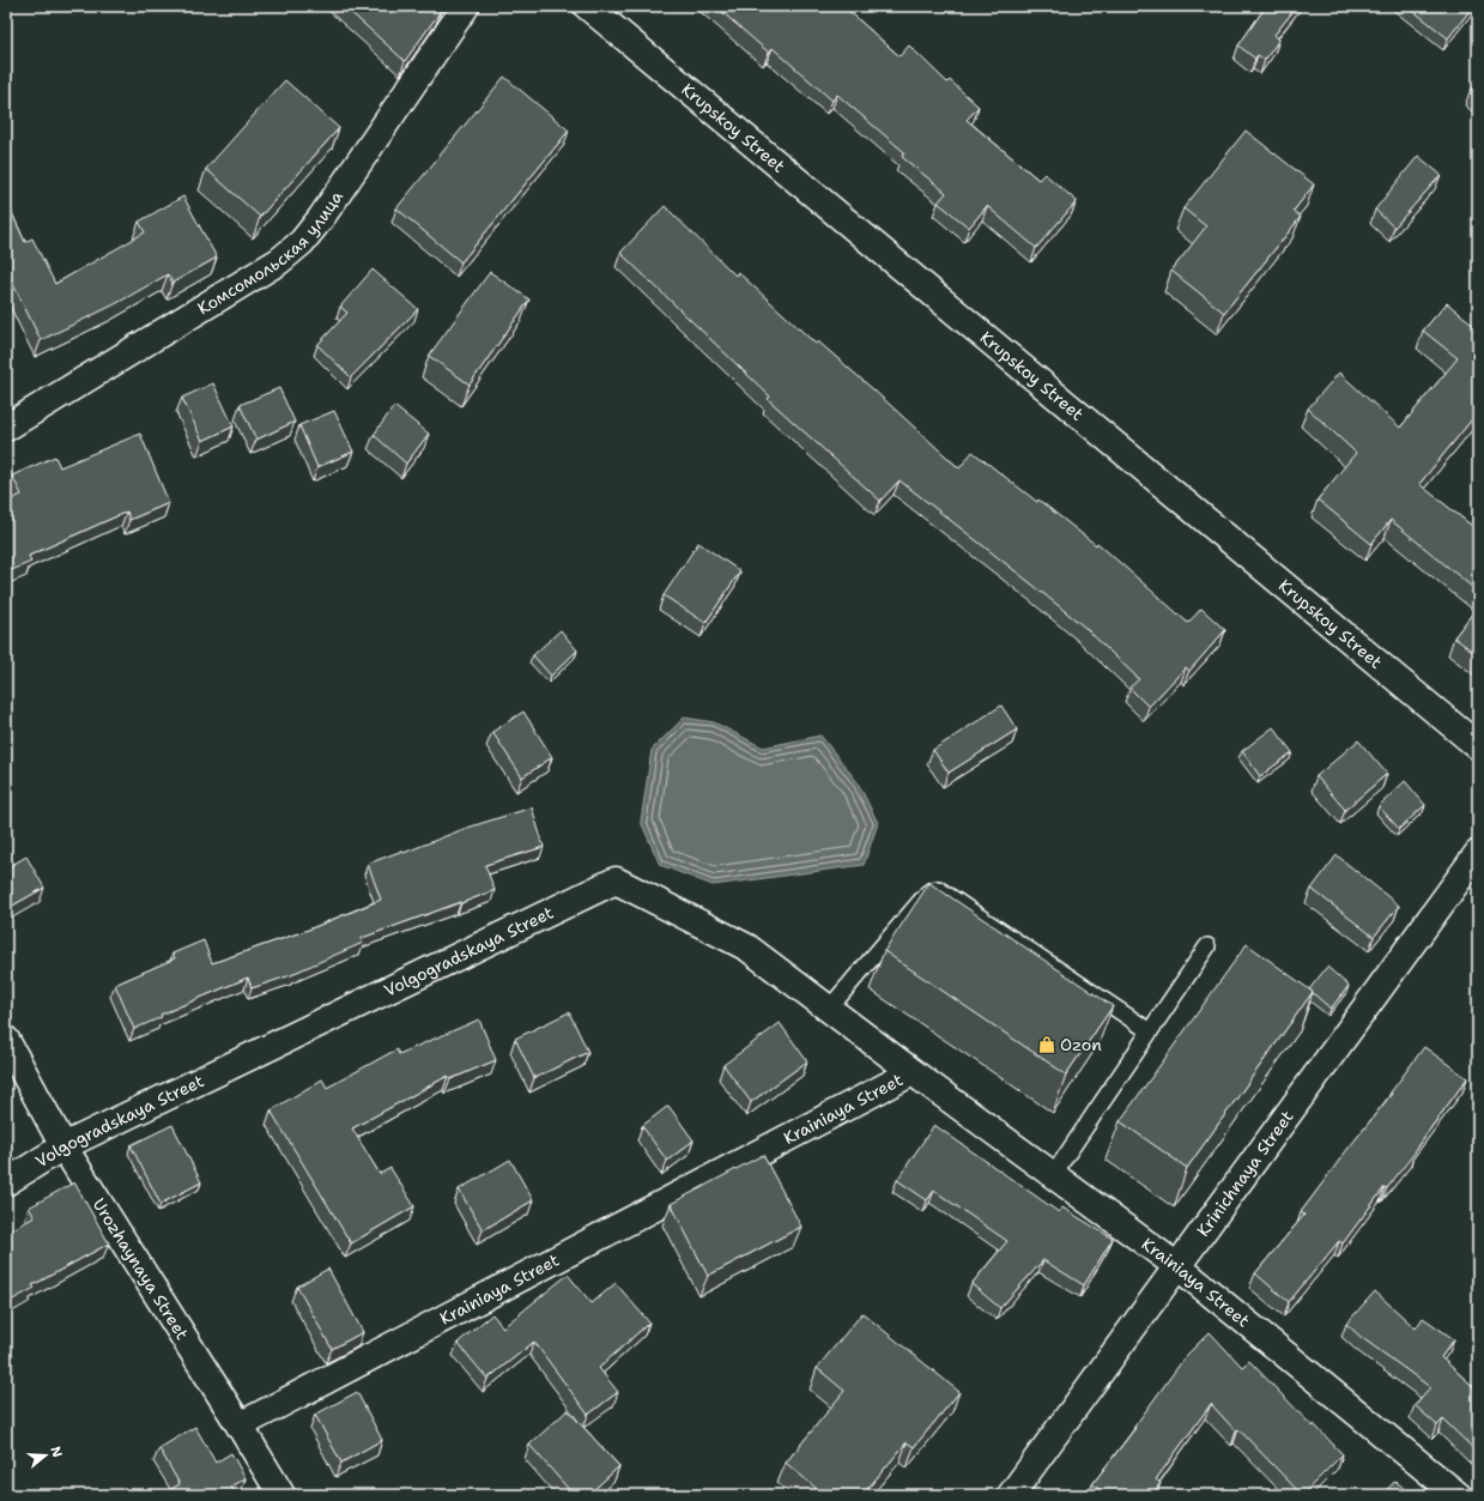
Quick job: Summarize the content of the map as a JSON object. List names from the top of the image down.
{
  "streets": {
    "street": [
      "Krupskoy Street",
      "Комсомольская улица",
      "Volgogradskaya Street",
      "Krainiaya Street",
      "Krinichnaya Street",
      "Urozhaynaya Street"
    ]
  },
  "crossings": [
    ["Volgogradskaya Street", "Krainiaya Street"],
    ["Volgogradskaya Street", "Urozhaynaya Street"],
    ["Krainiaya Street", "Krinichnaya Street"],
    ["Krainiaya Street", "Urozhaynaya Street"]
  ],
  "places": {
    "shop": ["Ozon"]
  },
  "north": "right"
}
